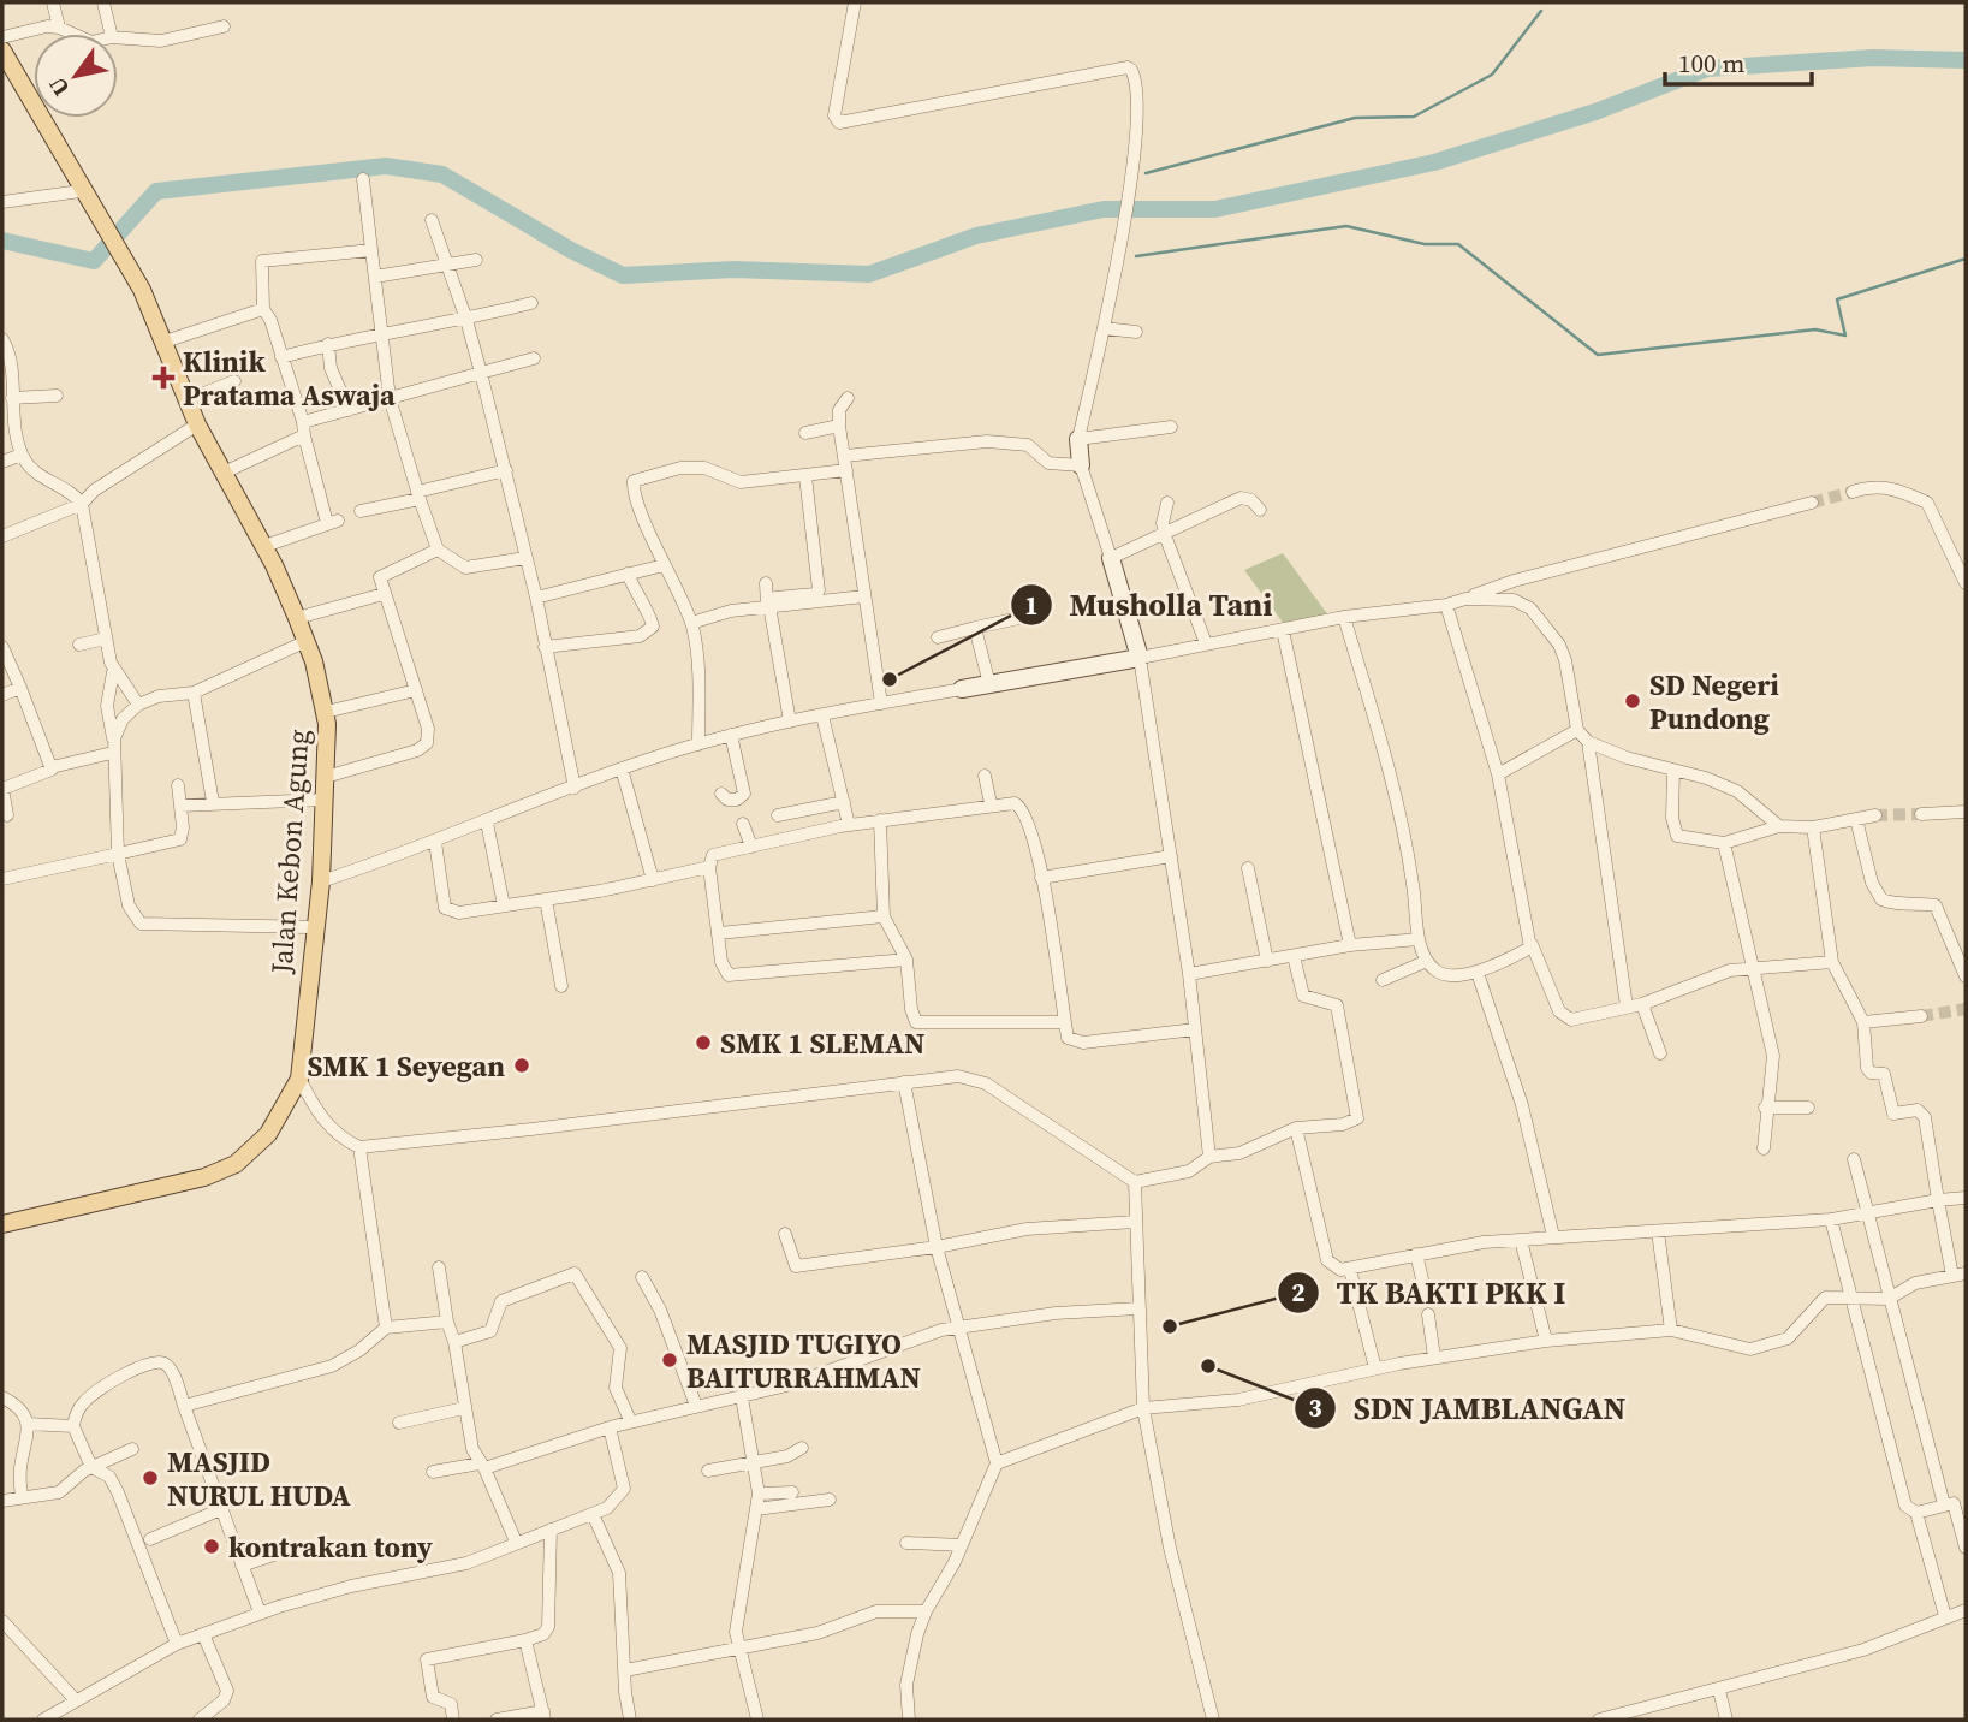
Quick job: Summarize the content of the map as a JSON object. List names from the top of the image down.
{
  "streets": {
    "main road": ["Jalan Kebon Agung"]
  },
  "places": {
    "health": ["Klinik Pratama Aswaja"],
    "other": [
      "Musholla Tani",
      "SD Negeri Pundong",
      "SMK 1 SLEMAN",
      "SMK 1 Seyegan",
      "TK BAKTI PKK I",
      "MASJID TUGIYO BAITURRAHMAN",
      "SDN JAMBLANGAN",
      "MASJID NURUL HUDA",
      "kontrakan tony"
    ]
  },
  "scale_bar": "100 m",
  "north": "bottom left"
}
